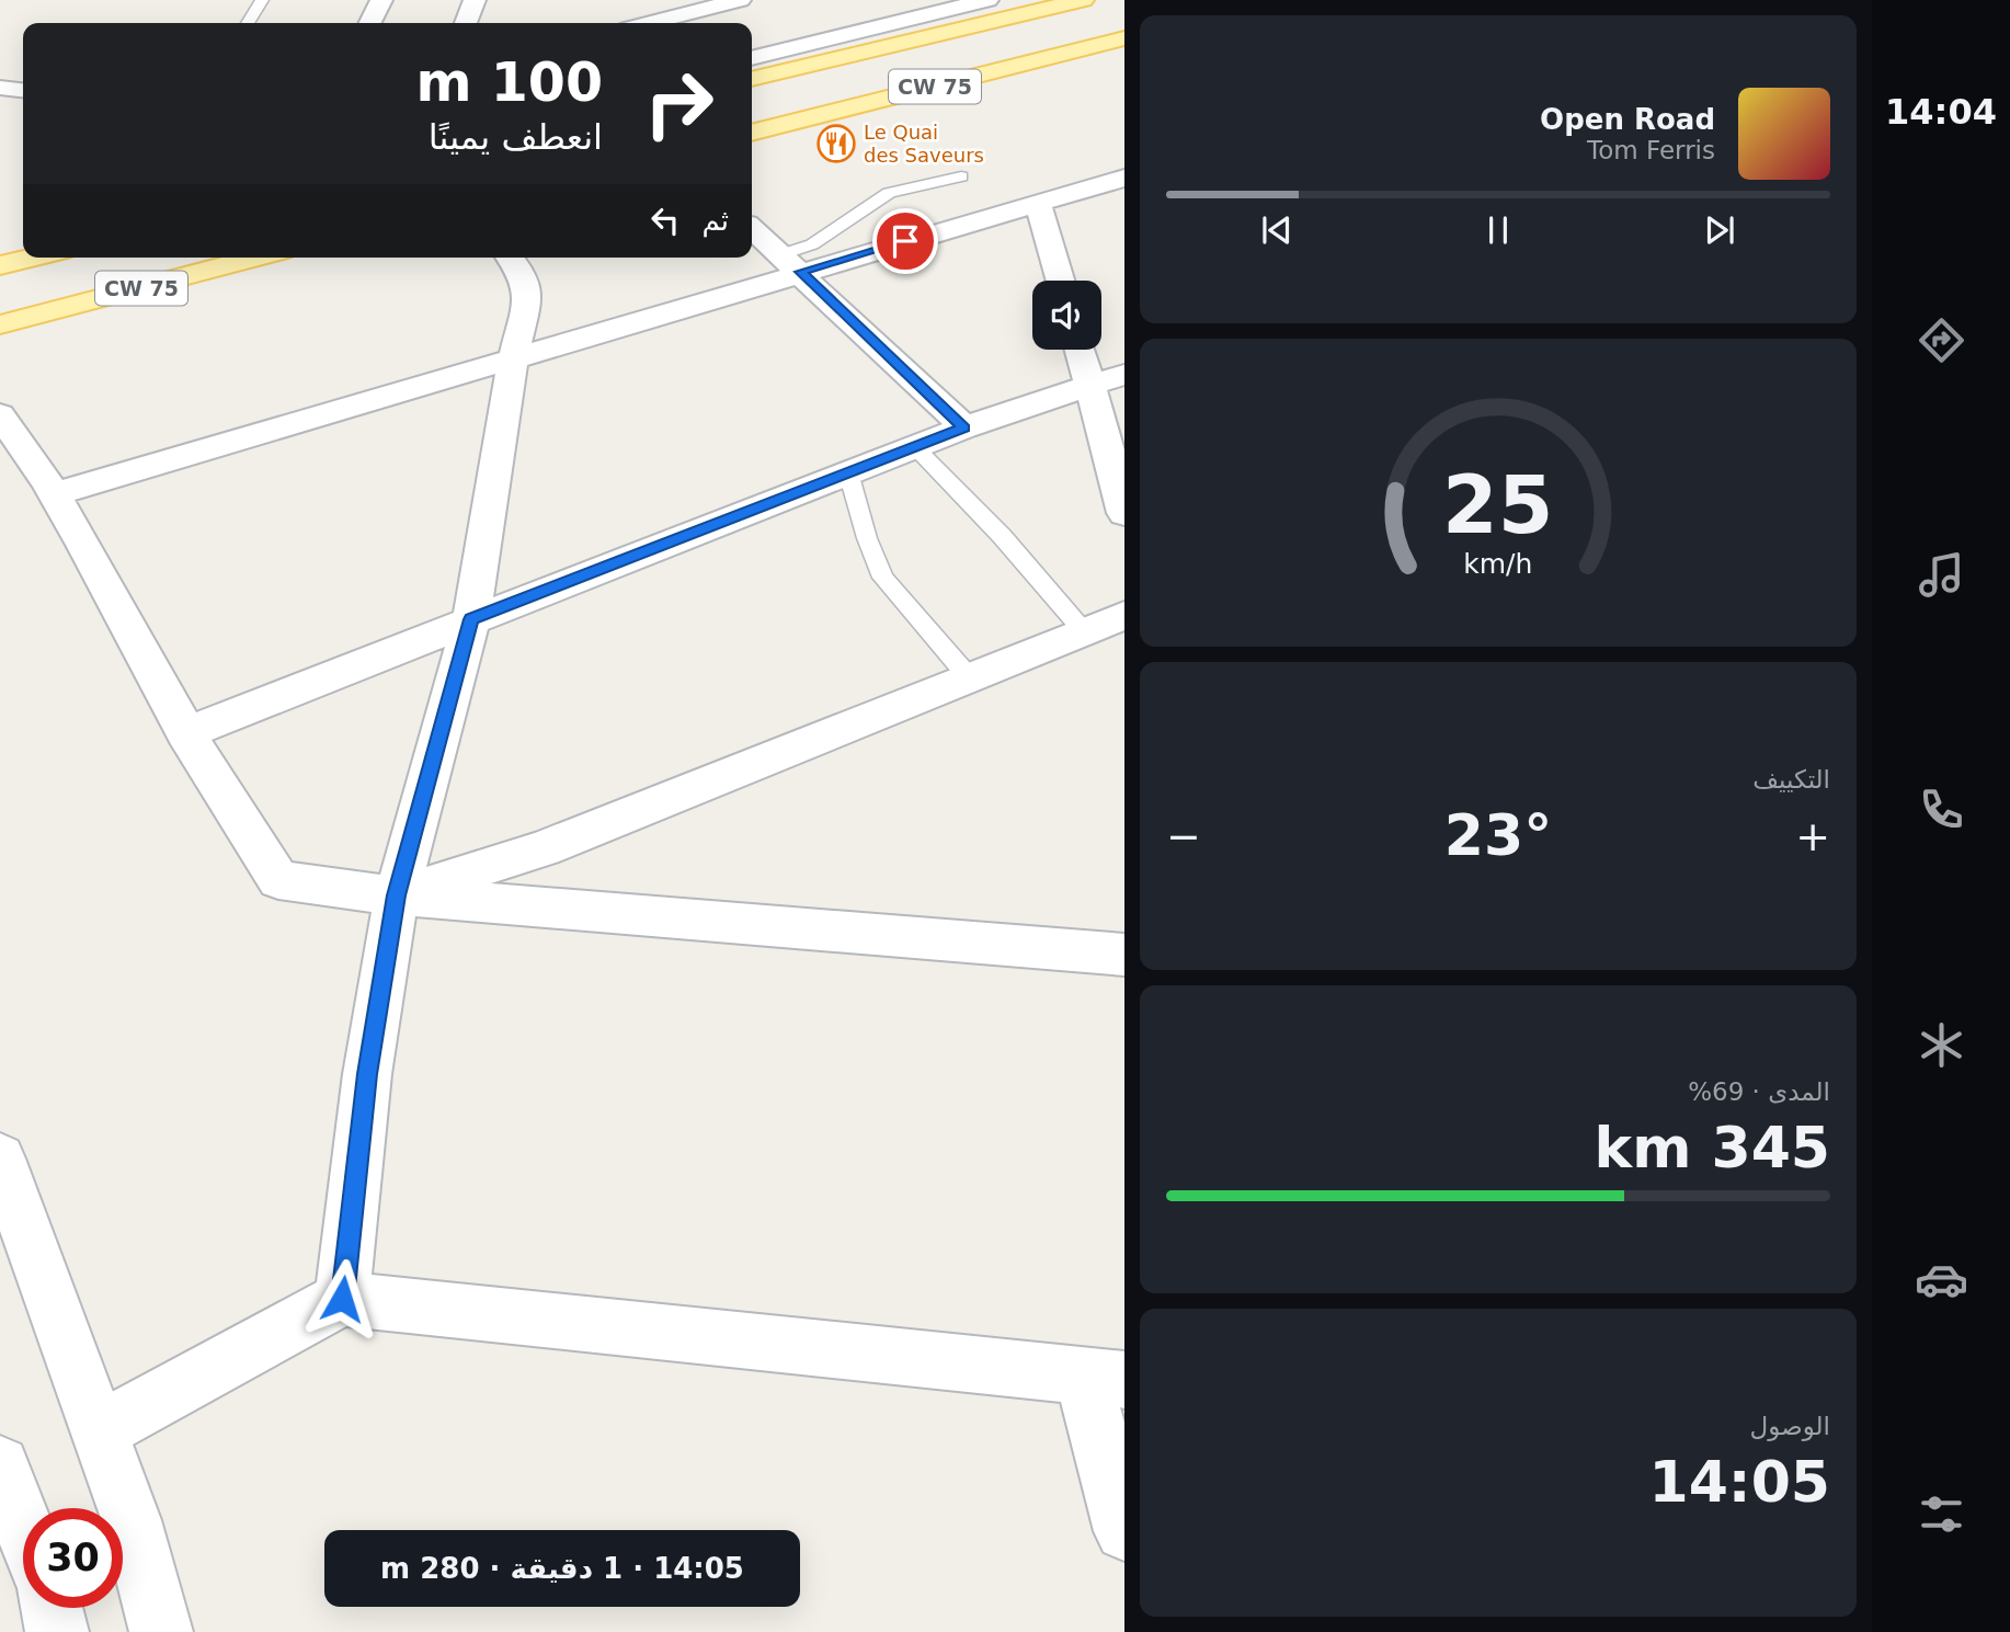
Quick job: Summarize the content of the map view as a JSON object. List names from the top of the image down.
{
  "streets": {
    "main road": ["CW 75"]
  },
  "places": {
    "restaurant": ["Le Quai des Saveurs"]
  },
  "page": {
    "tabs": "14:04",
    "turn": ["100 m", "انعطف يمينًا"],
    "song": ["Open Road", "Tom Ferris"],
    "then": "ثم",
    "tile": [
      "التكييف",
      ["المدى · 69%", "345 km"],
      ["الوصول", "14:05"]
    ],
    "heat": ["−", "23°", "+"],
    "limit": "30",
    "trip": "14:05 · 1 دقيقة · 280 m",
    "gauge": ["25", "km/h"]
  }
}
